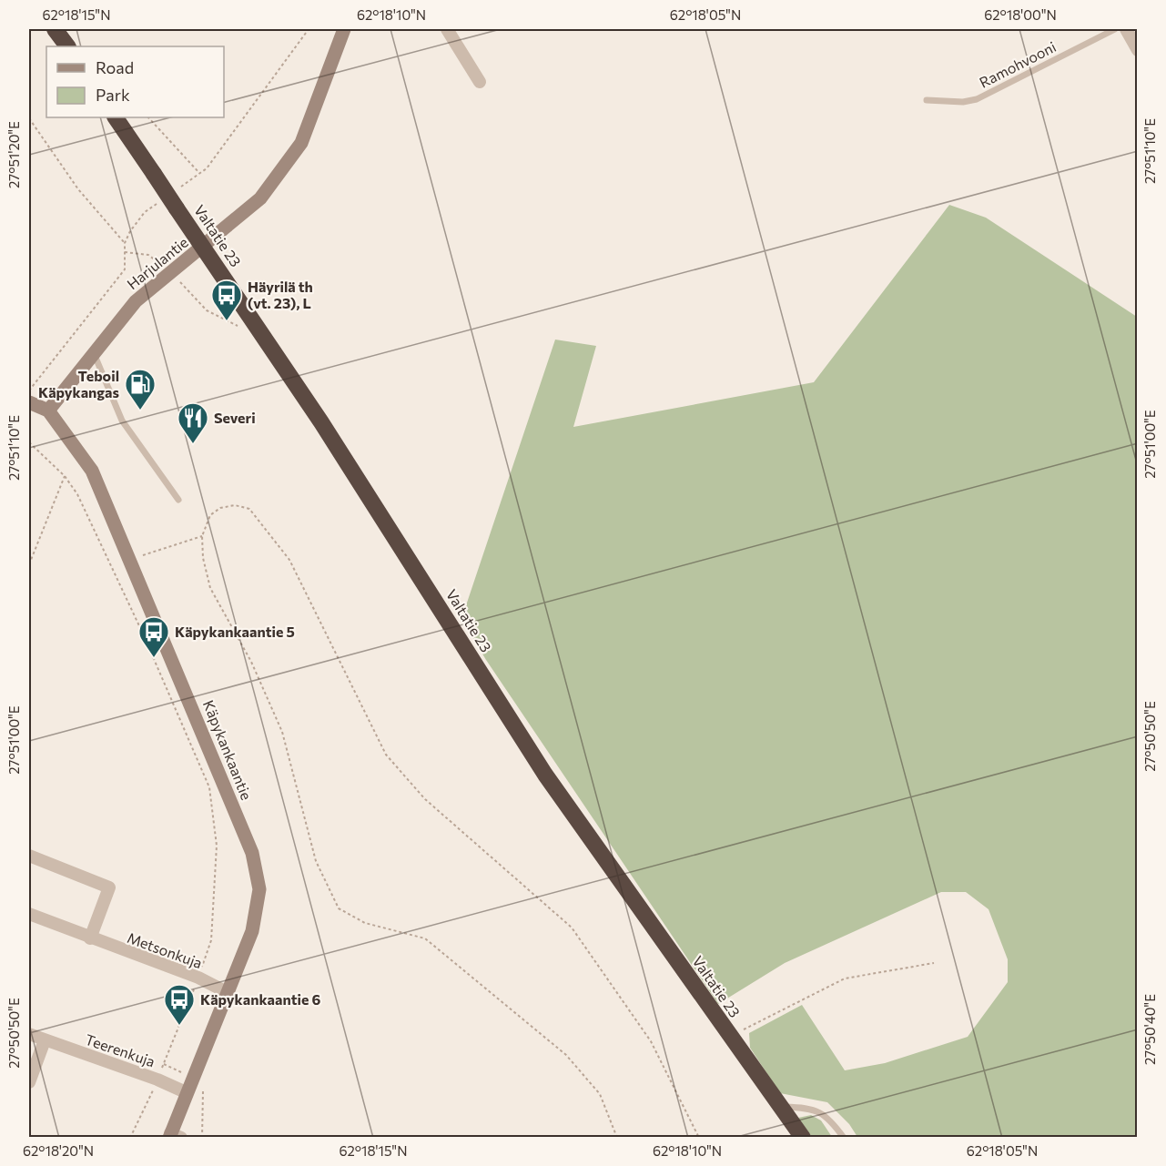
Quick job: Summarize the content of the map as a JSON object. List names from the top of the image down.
{
  "streets": {
    "highway": ["Valtatie 23"],
    "street": [
      "Harjulantie",
      "Käpykankaantie",
      "Metsonkuja",
      "Teerenkuja"
    ],
    "lane": ["Ramohvooni"]
  },
  "crossings": [
    ["Valtatie 23", "Harjulantie"],
    ["Harjulantie", "Käpykankaantie"],
    ["Käpykankaantie", "Metsonkuja"],
    ["Käpykankaantie", "Teerenkuja"]
  ],
  "places": {
    "bus stop": ["Häyrilä th (vt. 23), L", "Käpykankaantie 5", "Käpykankaantie 6"],
    "fuel station": ["Teboil Käpykangas"],
    "restaurant": ["Severi"]
  },
  "legend": ["Road", "Park"],
  "coordinates": [
    "62°18'15\"N",
    "62°18'10\"N",
    "62°18'05\"N",
    "62°18'00\"N",
    "27°51'10\"E",
    "27°51'20\"E",
    "27°51'00\"E",
    "27°50'50\"E",
    "27°50'40\"E",
    "62°18'20\"N"
  ]
}
